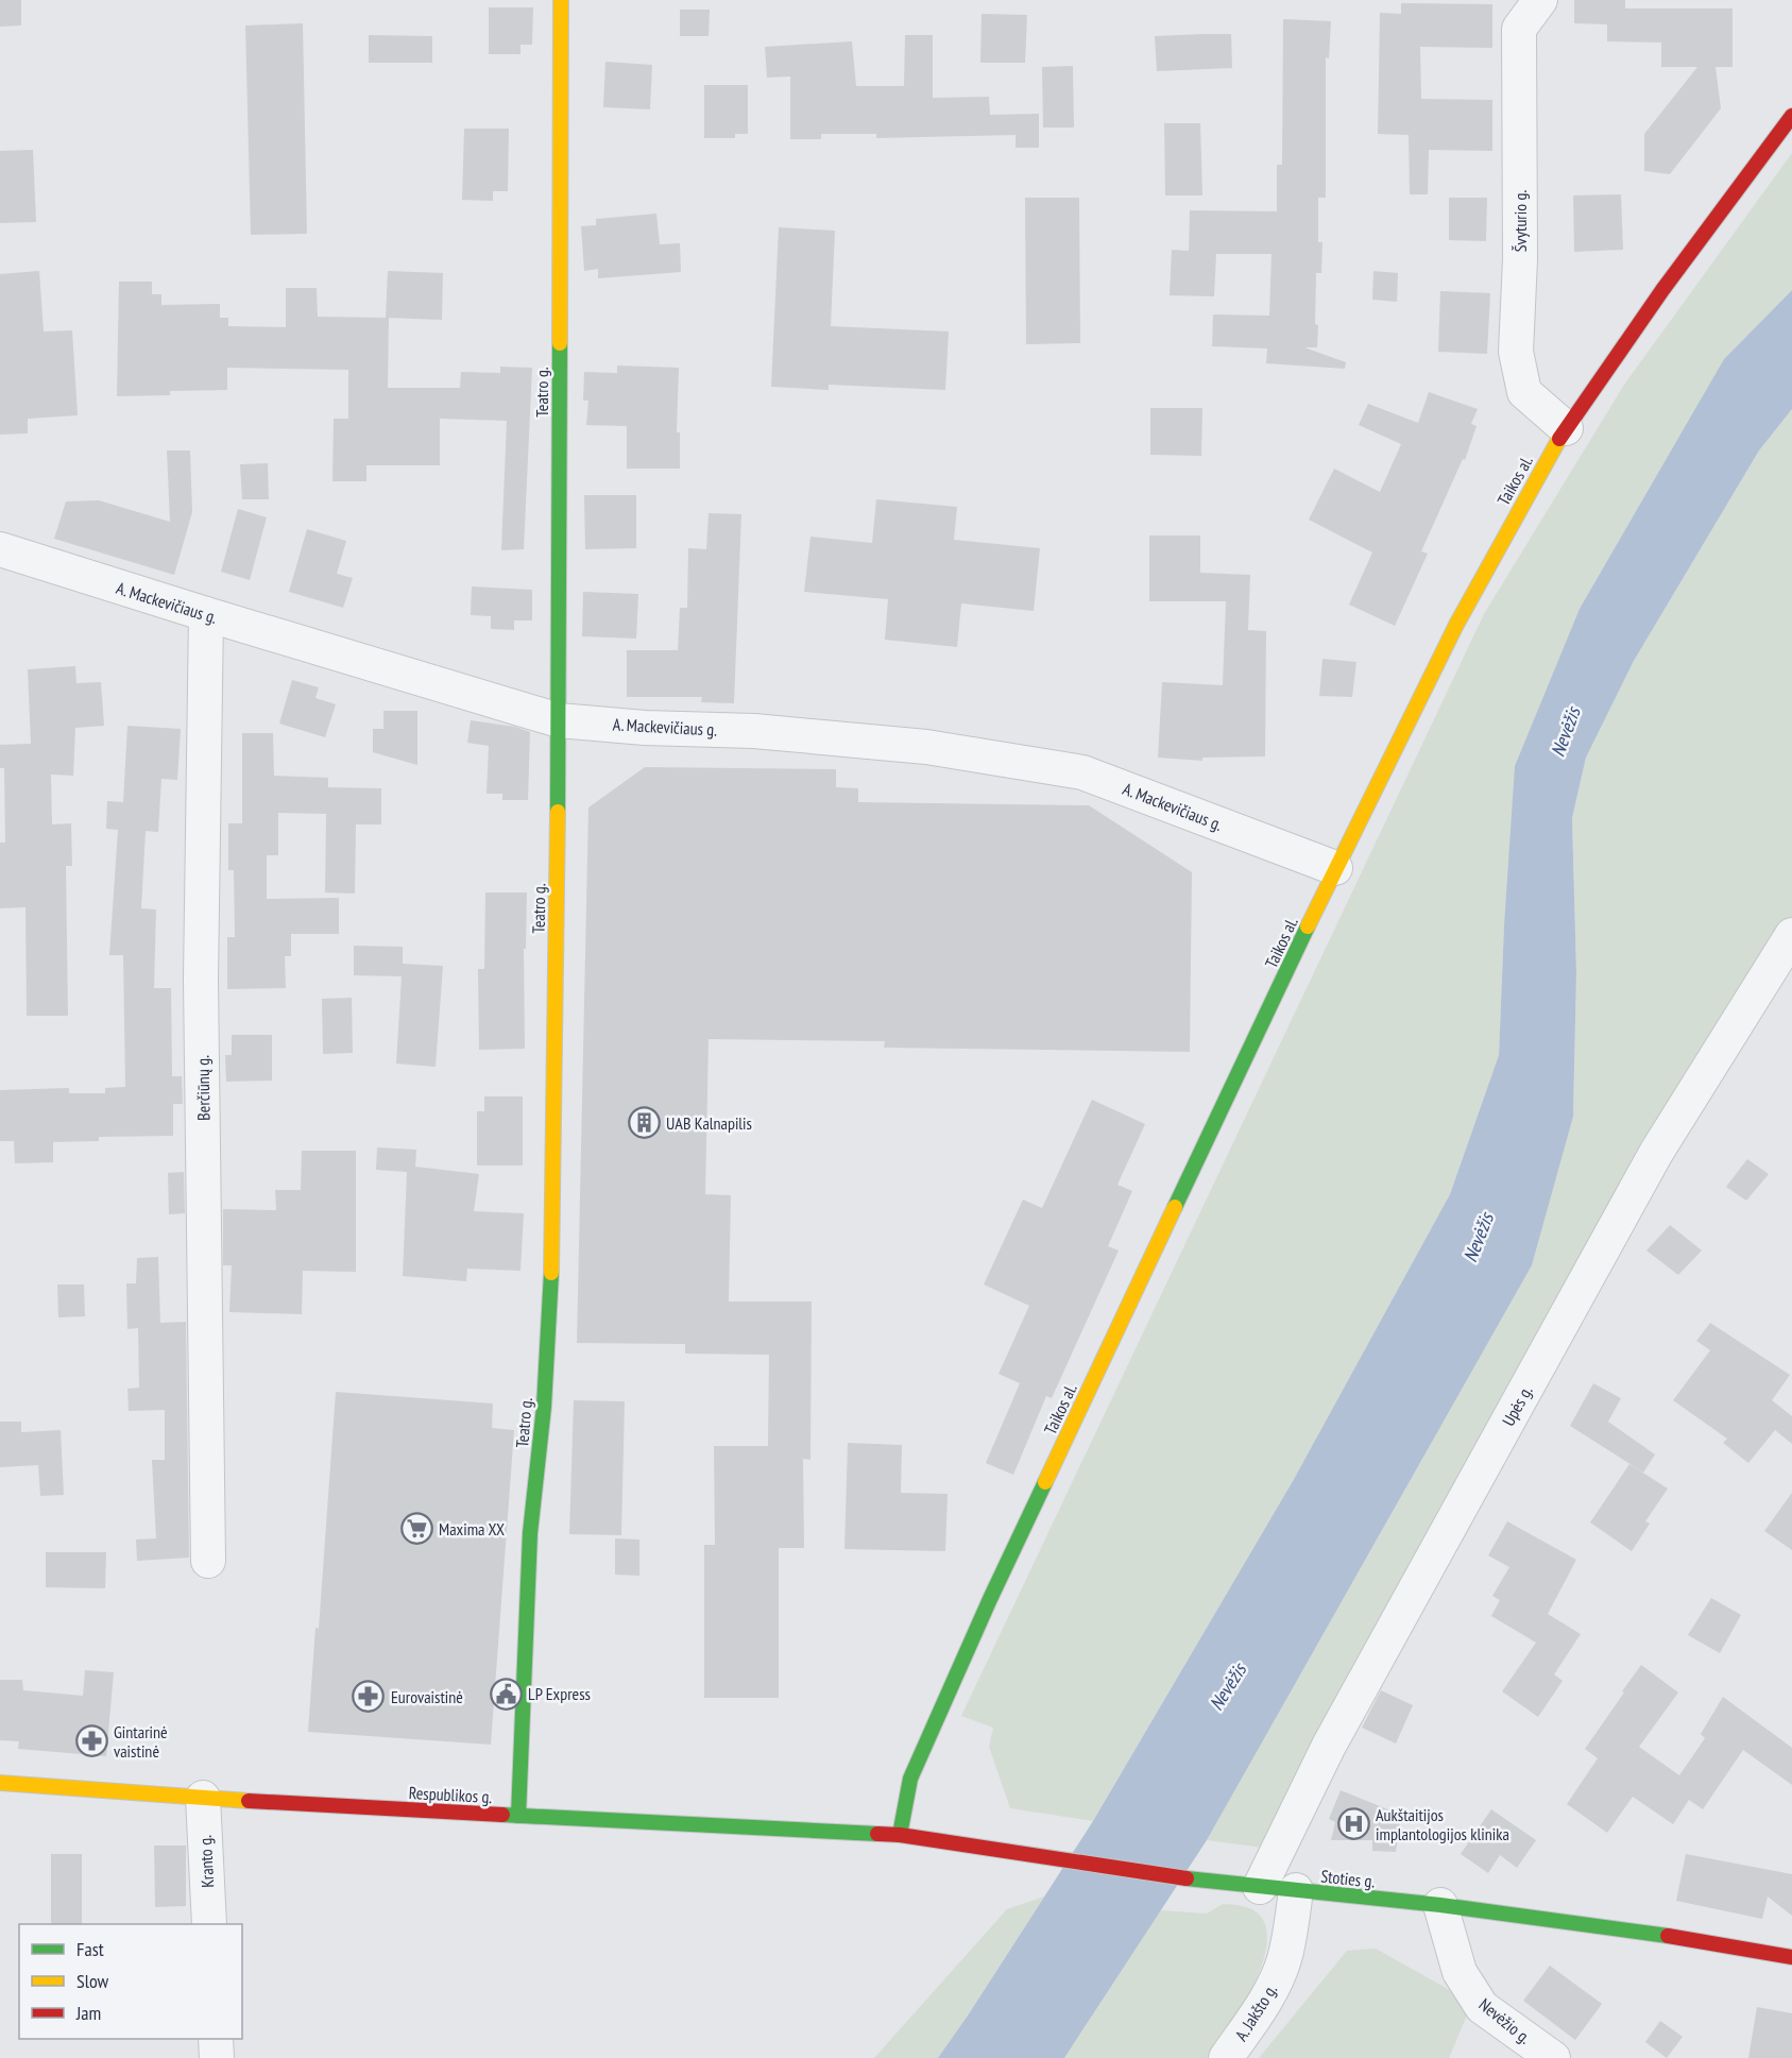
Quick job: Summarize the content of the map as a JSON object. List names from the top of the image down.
{
  "streets": {
    "main road": [
      "Teatro g.",
      "Taikos al.",
      "Respublikos g.",
      "Stoties g."
    ],
    "street": [
      "Švyturio g.",
      "A. Mackevičiaus g.",
      "Berčiūnų g.",
      "Upės g.",
      "Kranto g.",
      "A. Jakšto g.",
      "Nevėžio g."
    ]
  },
  "crossings": [
    ["Švyturio g.", "Taikos al."],
    ["Teatro g.", "A. Mackevičiaus g."],
    ["Teatro g.", "Respublikos g."],
    ["Taikos al.", "A. Mackevičiaus g."],
    ["Taikos al.", "Respublikos g."],
    ["Taikos al.", "Stoties g."],
    ["A. Mackevičiaus g.", "Berčiūnų g."],
    ["Upės g.", "Stoties g."],
    ["Respublikos g.", "Kranto g."],
    ["Respublikos g.", "Stoties g."],
    ["Stoties g.", "A. Jakšto g."],
    ["Stoties g.", "Nevėžio g."]
  ],
  "water": ["Nevėžis"],
  "places": {
    "building": ["UAB Kalnapilis"],
    "supermarket": ["Maxima XX"],
    "public building": ["LP Express"],
    "pharmacy": ["Eurovaistinė", "Gintarinė vaistinė"],
    "hospital": ["Aukštaitijos implantologijos klinika"]
  },
  "legend": ["Fast", "Slow", "Jam"]
}
